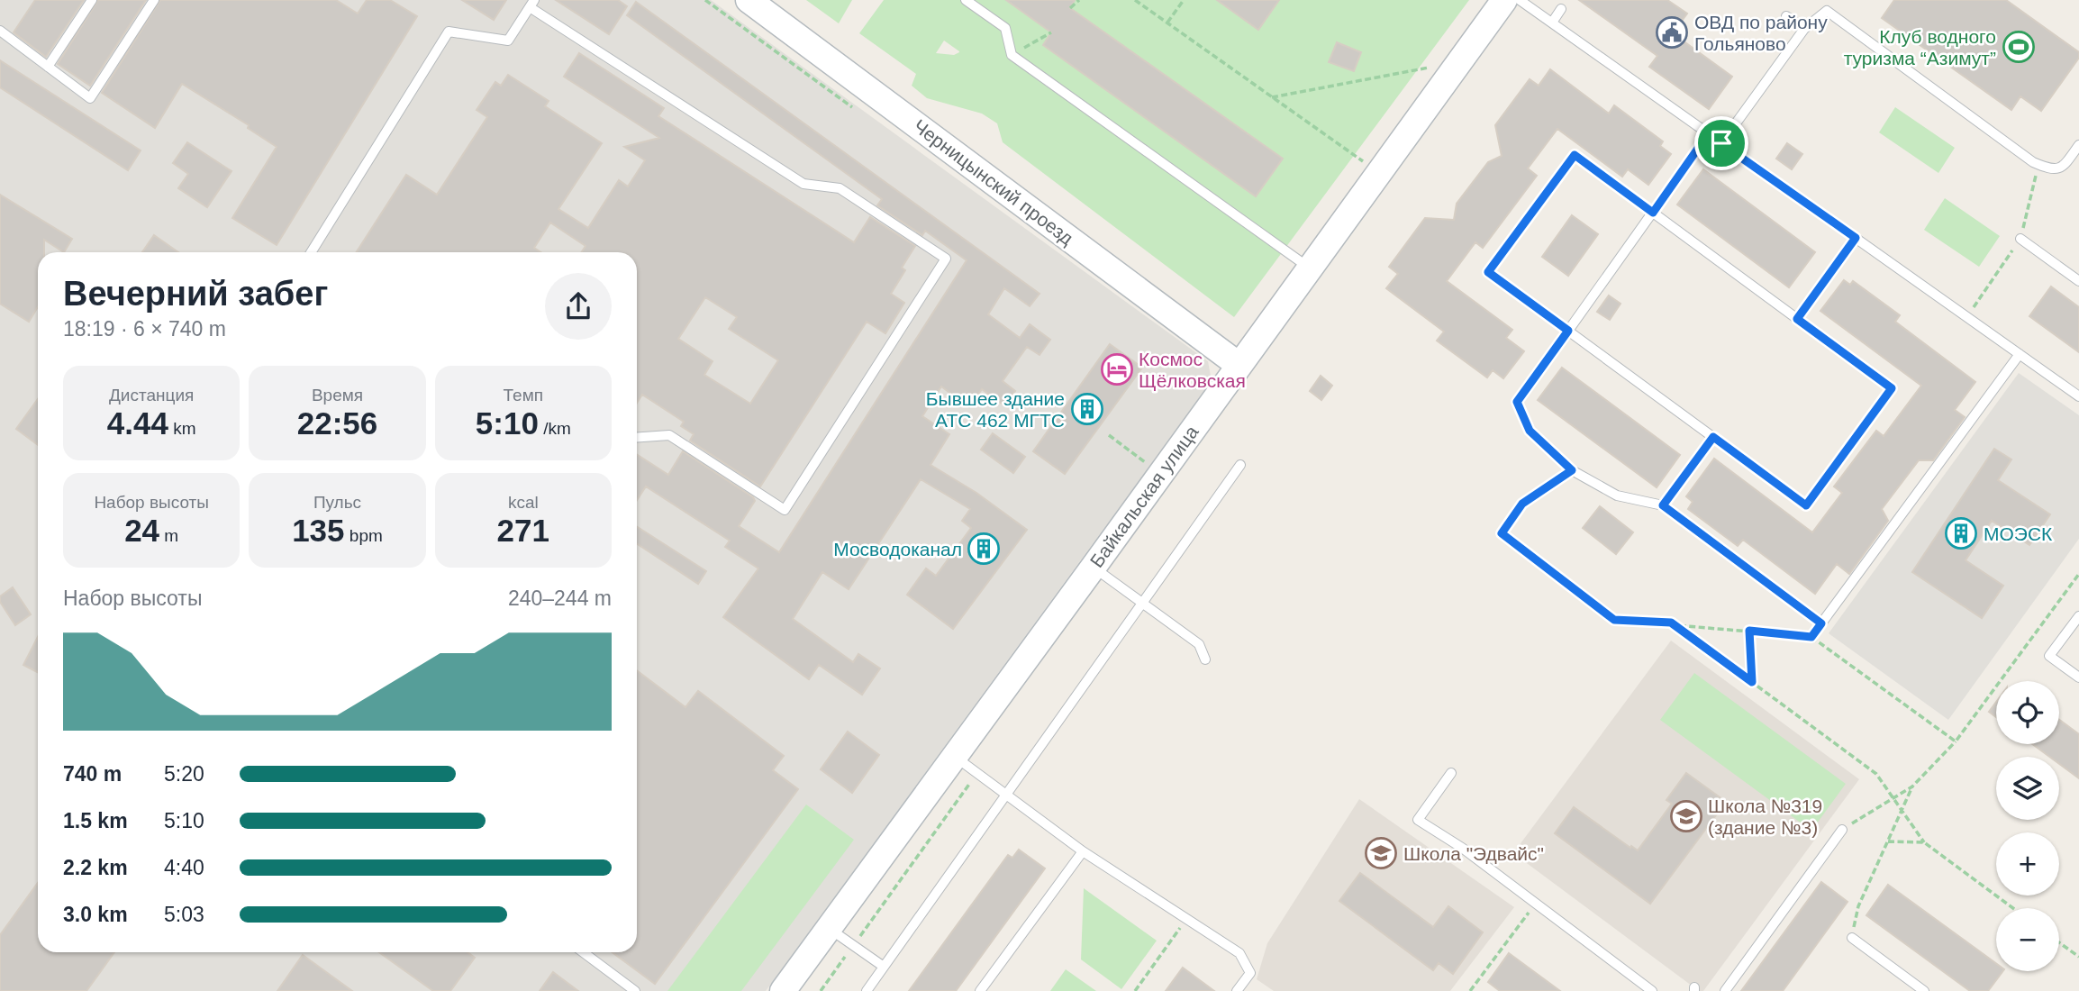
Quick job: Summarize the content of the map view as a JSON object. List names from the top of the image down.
{
  "streets": {
    "street": ["Черницынский проезд", "Байкальская улица"]
  },
  "crossings": [
    ["Черницынский проезд", "Байкальская улица"]
  ],
  "places": {
    "public building": ["ОВД по району Гольяново"],
    "sports": ["Клуб водного туризма “Азимут”"],
    "hotel": ["Космос Щёлковская"],
    "building": ["Бывшее здание АТС 462 МГТС", "МОЭСК", "Мосводоканал"],
    "school or university": ["Школа №319 (здание №3)", "Школа \"Эдвайс\""]
  },
  "page": {
    "heading": ["Вечерний забег", "18:19 · 6 × 740 m"],
    "stats": [
      ["Дистанция", "4.44 km"],
      ["Время", "22:56"],
      ["Темп", "5:10 /km"],
      ["Набор высоты", "24 m"],
      ["Пульс", "135 bpm"],
      ["kcal", "271"]
    ],
    "chart": ["Набор высоты", "240–244 m"],
    "map_buttons": ["+", "−"],
    "list": [
      {
        "name": "740 m",
        "note": "5:20"
      },
      {
        "name": "1.5 km",
        "note": "5:10"
      },
      {
        "name": "2.2 km",
        "note": "4:40"
      },
      {
        "name": "3.0 km",
        "note": "5:03"
      }
    ]
  }
}
